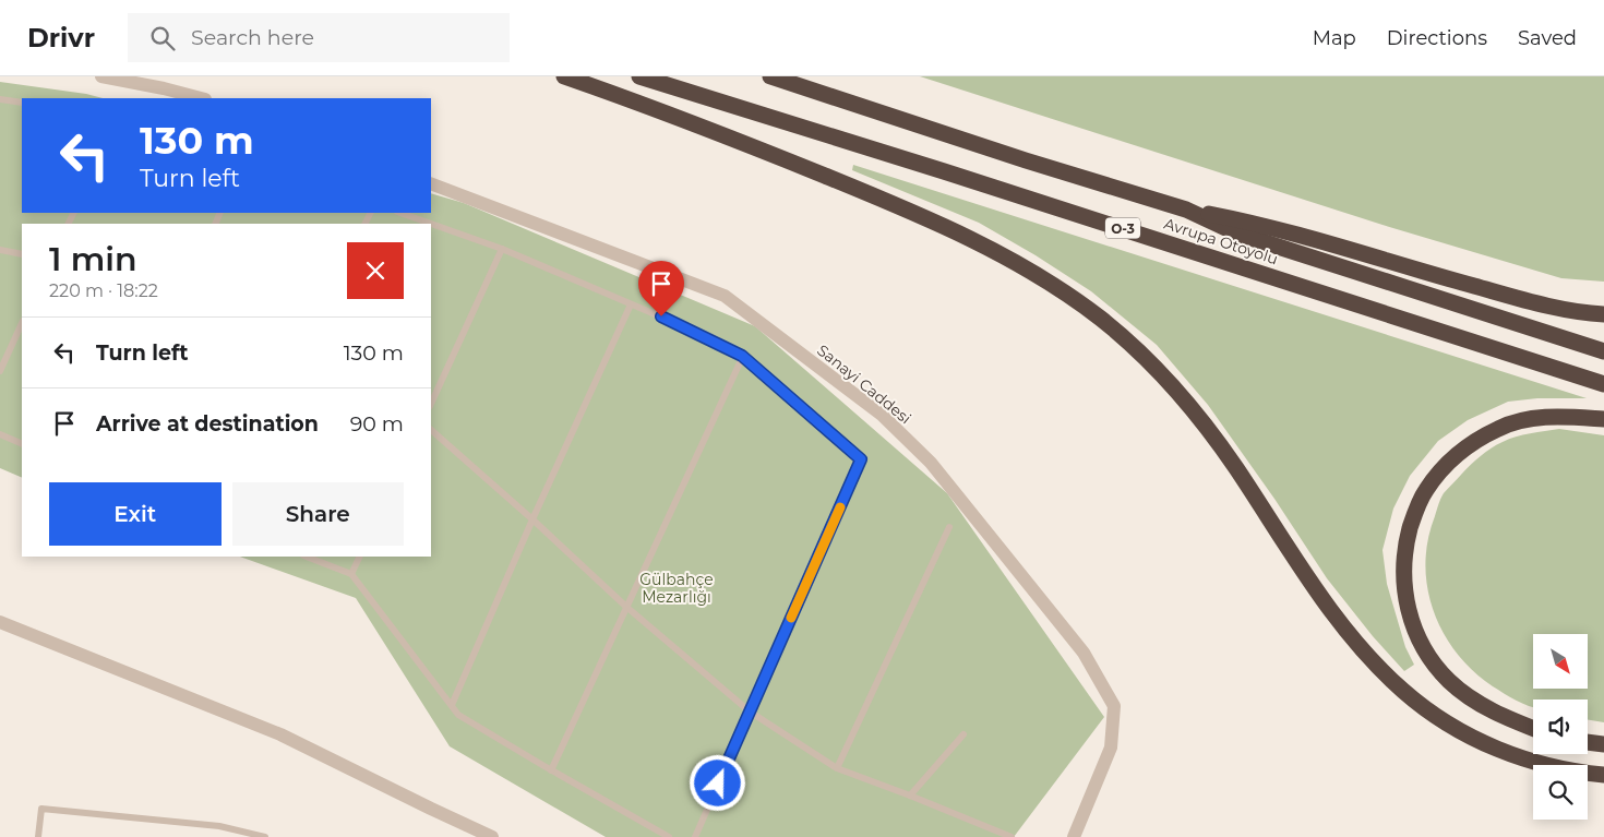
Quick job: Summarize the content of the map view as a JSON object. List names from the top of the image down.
{
  "streets": {
    "highway": ["O-3", "Avrupa Otoyolu"],
    "street": ["Sanayi Caddesi"]
  },
  "parks": ["Gülbahçe Mezarlığı"],
  "north": "bottom right",
  "page": {
    "header": "Drivr",
    "search": "Search here",
    "nav": ["Map", "Directions", "Saved"],
    "turn": ["130 m", "Turn left"],
    "heading": ["1 min", "220 m · 18:22"],
    "list": [
      {
        "name": "Turn left",
        "value": "130 m"
      },
      {
        "name": "Arrive at destination",
        "value": "90 m"
      }
    ],
    "buttons": ["Exit", "Share"]
  }
}
